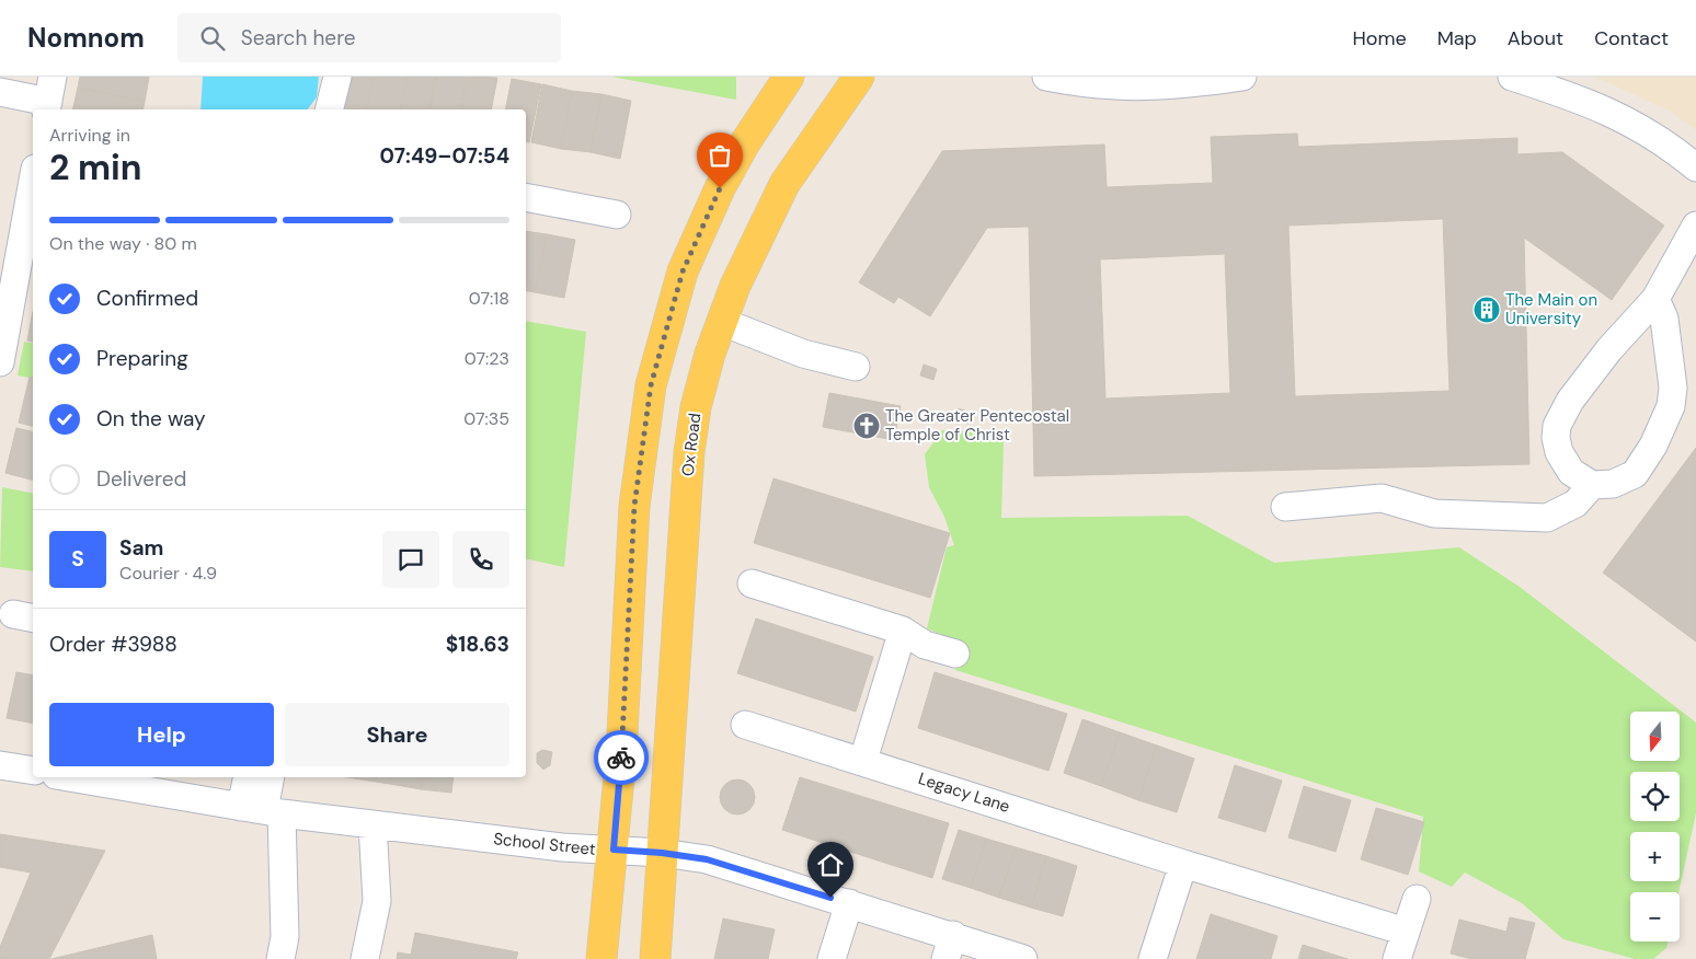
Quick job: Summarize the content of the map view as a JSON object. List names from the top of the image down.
{
  "streets": {
    "main road": ["Ox Road"],
    "street": ["Legacy Lane", "School Street"]
  },
  "crossings": [
    ["Ox Road", "School Street"]
  ],
  "places": {
    "building": ["The Main on University"],
    "church": ["The Greater Pentecostal Temple of Christ"]
  },
  "north": "bottom",
  "page": {
    "header": "Nomnom",
    "search": "Search here",
    "nav": [
      "Home",
      "Map",
      "About",
      "Contact"
    ],
    "heading": ["2 min", "Arriving in", "07:49–07:54"],
    "panel": [
      "Sam",
      "Courier · 4.9",
      "Order #3988",
      "$18.63"
    ],
    "bar": "On the way · 80 m",
    "list": [
      ["Confirmed", "07:18"],
      ["Preparing", "07:23"],
      ["On the way", "07:35"],
      "Delivered"
    ],
    "round": "S",
    "buttons": ["Help", "Share"],
    "map_buttons": ["+", "−"]
  }
}
